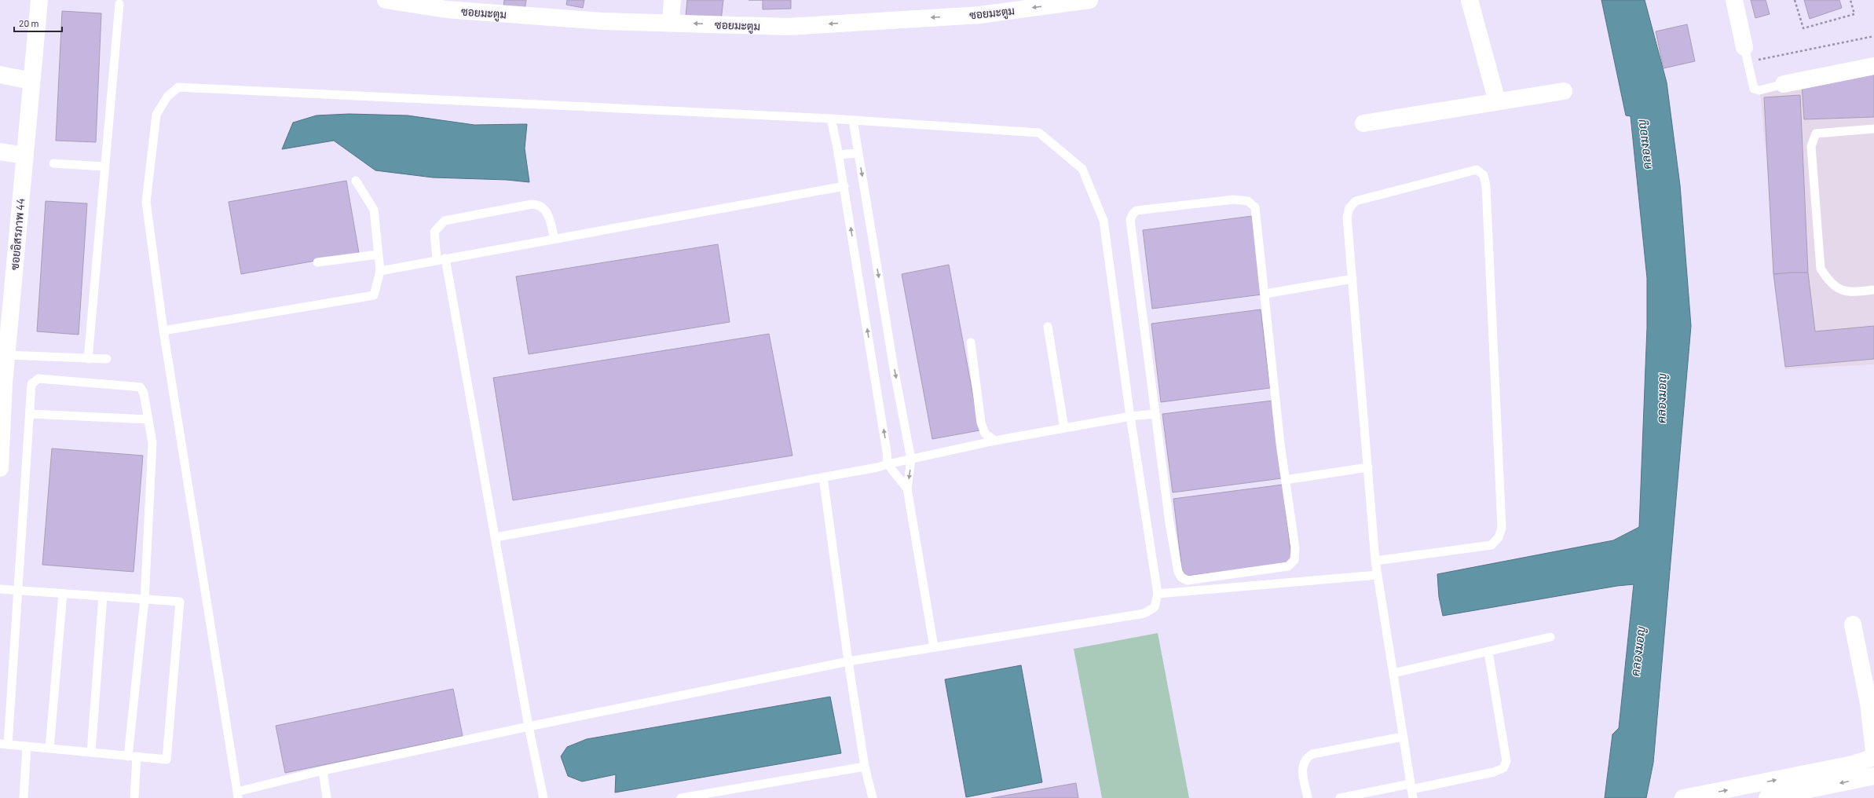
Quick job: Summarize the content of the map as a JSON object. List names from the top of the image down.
{
  "streets": {
    "street": ["ซอยมะตูม", "ซอยอิสรภาพ 44"]
  },
  "one_way": ["ซอยมะตูม"],
  "water": ["คลองมอญ"],
  "scale_bar": "20 m"
}
